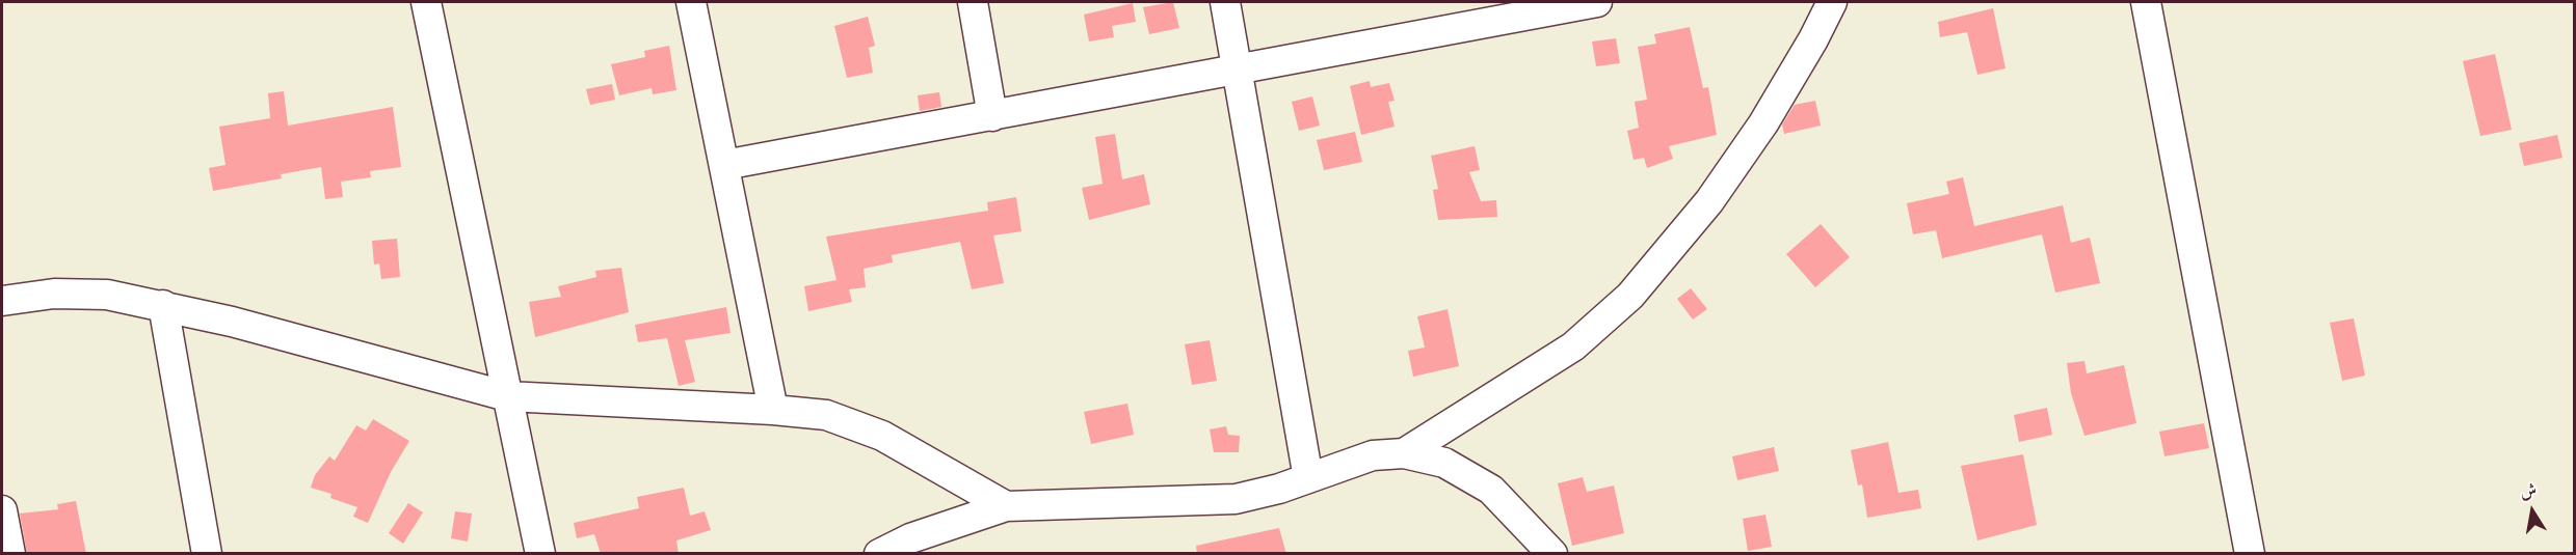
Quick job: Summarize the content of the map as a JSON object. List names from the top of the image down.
{
  "north": "top"
}
